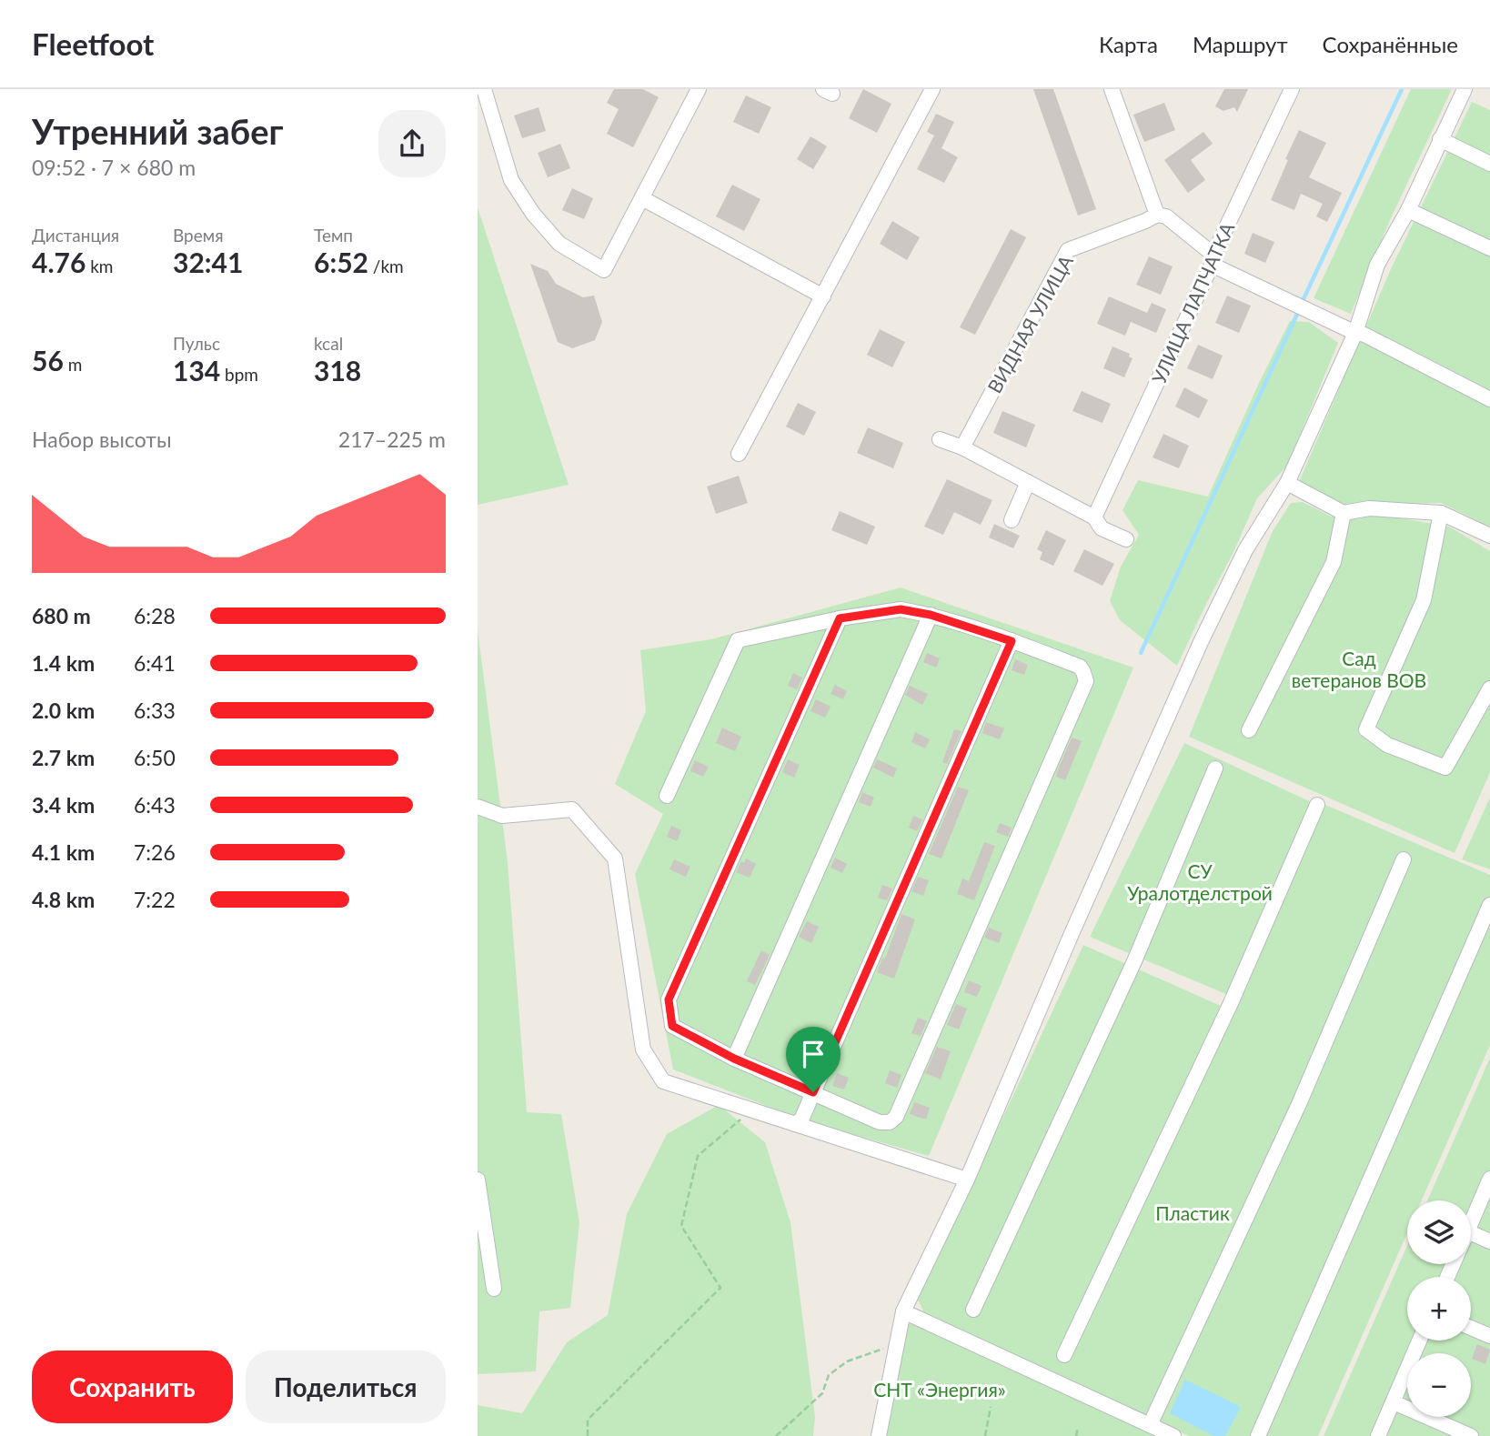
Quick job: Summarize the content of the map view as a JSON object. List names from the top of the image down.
{
  "streets": {
    "street": ["УЛИЦА ЛАПЧАТКА", "ВИДНАЯ УЛИЦА"]
  },
  "parks": [
    "Сад ветеранов ВОВ",
    "СУ Уралотделстрой",
    "Пластик",
    "СНТ «Энергия»"
  ],
  "page": {
    "header": "Fleetfoot",
    "nav": ["Карта", "Маршрут", "Сохранённые"],
    "heading": ["Утренний забег", "09:52 · 7 × 680 m"],
    "stats": [
      ["Дистанция", "4.76 km"],
      ["Время", "32:41"],
      ["Темп", "6:52 /km"],
      ["56 m"],
      ["Пульс", "134 bpm"],
      ["kcal", "318"]
    ],
    "chart": ["Набор высоты", "217–225 m"],
    "list": [
      {
        "name": "680 m",
        "note": "6:28"
      },
      {
        "name": "1.4 km",
        "note": "6:41"
      },
      {
        "name": "2.0 km",
        "note": "6:33"
      },
      {
        "name": "2.7 km",
        "note": "6:50"
      },
      {
        "name": "3.4 km",
        "note": "6:43"
      },
      {
        "name": "4.1 km",
        "note": "7:26"
      },
      {
        "name": "4.8 km",
        "note": "7:22"
      }
    ],
    "map_buttons": ["+", "−"],
    "buttons": ["Сохранить", "Поделиться"]
  }
}
